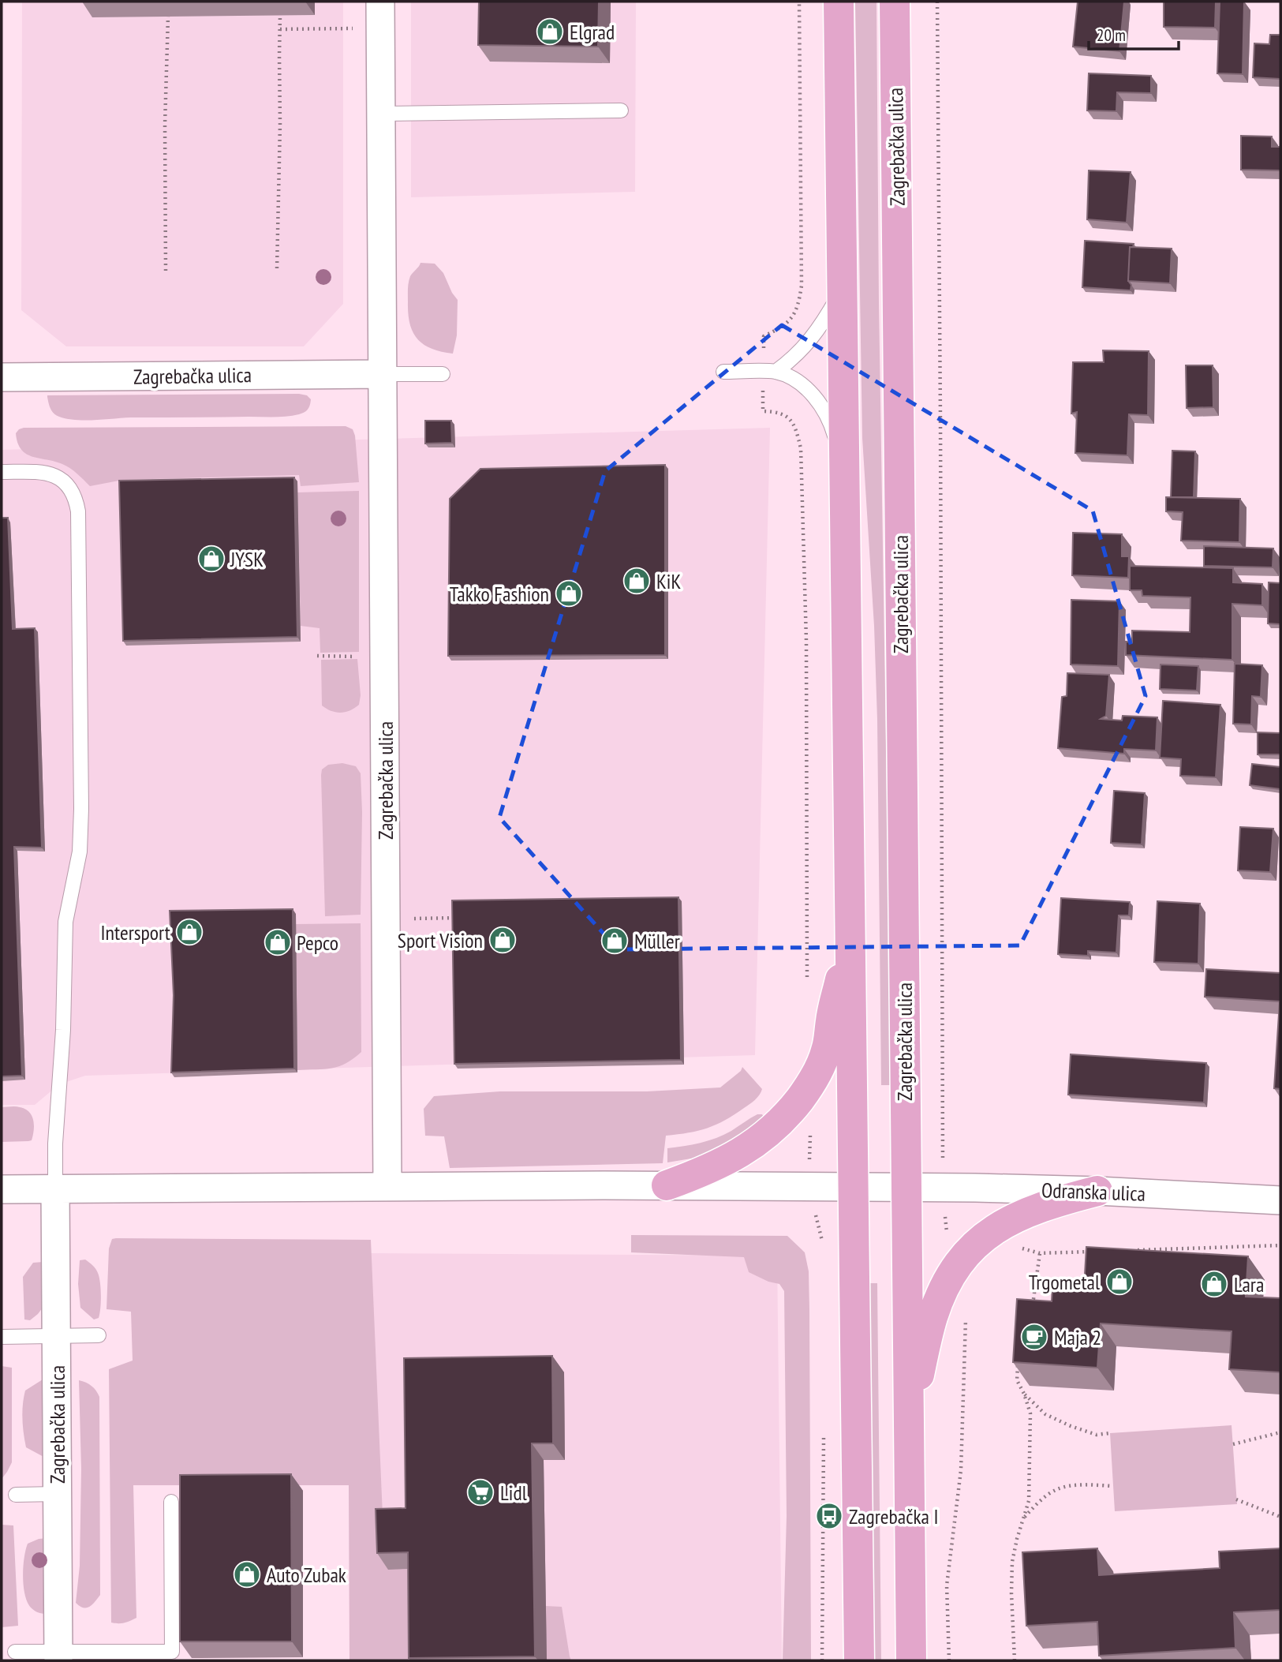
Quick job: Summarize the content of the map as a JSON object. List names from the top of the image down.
{
  "streets": {
    "main road": ["Zagrebačka ulica"],
    "street": ["Odranska ulica"]
  },
  "crossings": [
    ["Zagrebačka ulica", "Odranska ulica"]
  ],
  "places": {
    "shop": [
      "Elgrad",
      "JYSK",
      "KiK",
      "Takko Fashion",
      "Intersport",
      "Sport Vision",
      "Müller",
      "Pepco",
      "Trgometal",
      "Lara",
      "Auto Zubak"
    ],
    "cafe": ["Maja 2"],
    "supermarket": ["Lidl"],
    "bus stop": ["Zagrebačka I"]
  },
  "scale_bar": "20 m"
}
